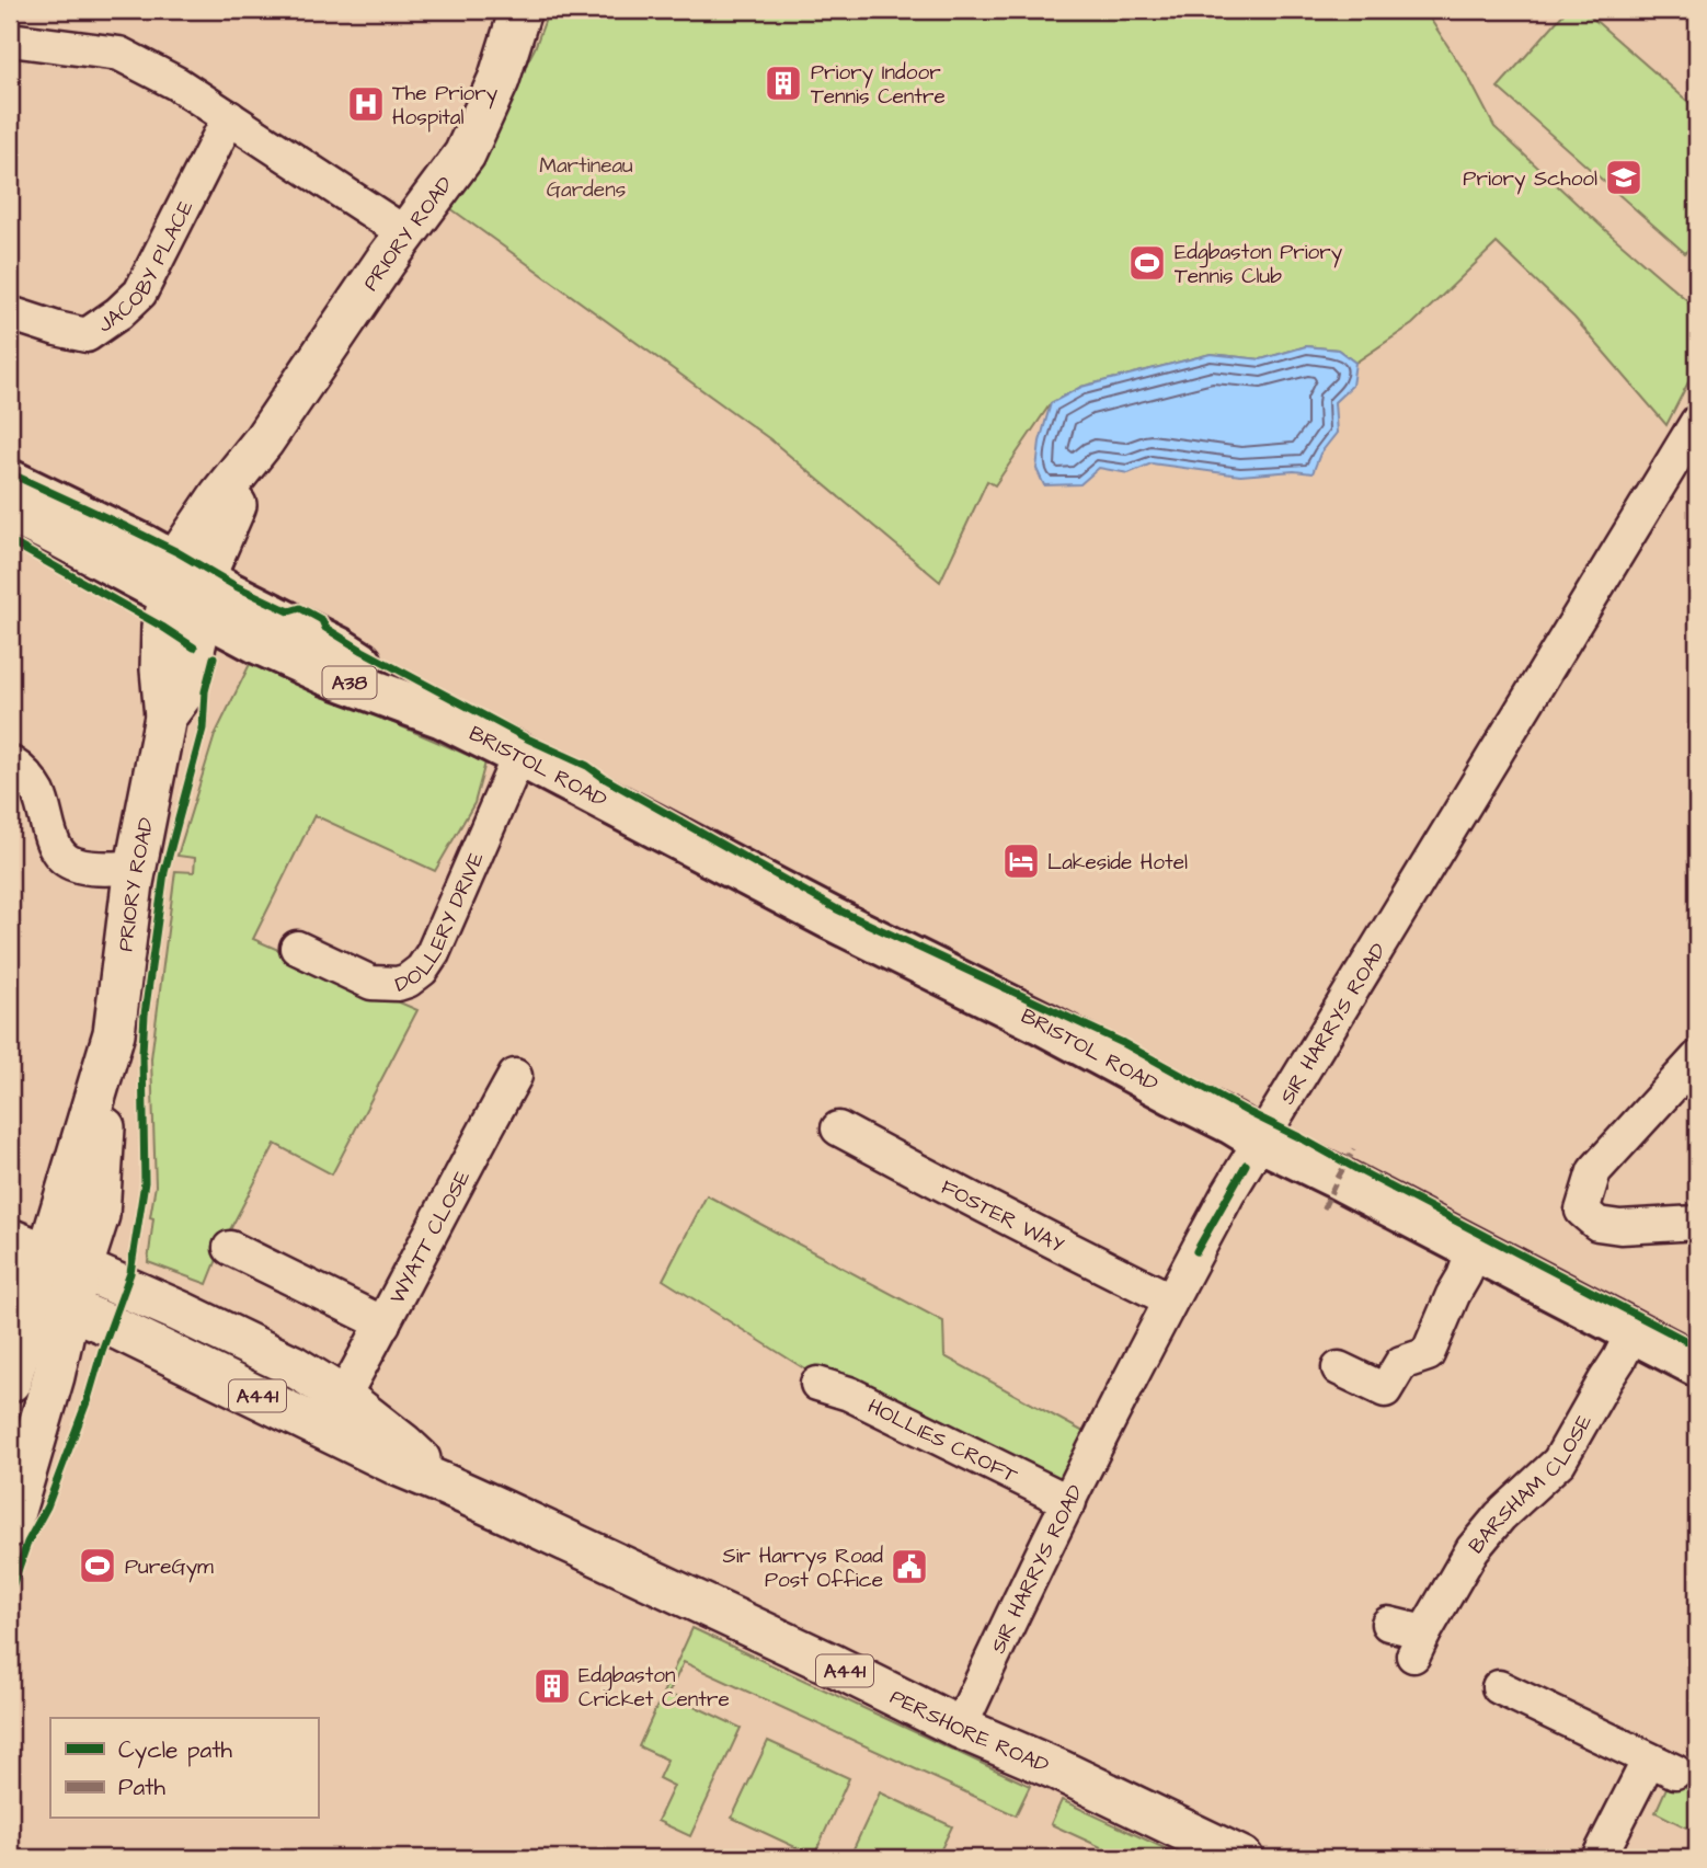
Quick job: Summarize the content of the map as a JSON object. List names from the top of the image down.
{
  "streets": {
    "highway": ["A38", "BRISTOL ROAD"],
    "main road": ["PRIORY ROAD", "A441", "PERSHORE ROAD"],
    "street": [
      "JACOBY PLACE",
      "DOLLERY DRIVE",
      "SIR HARRYS ROAD",
      "FOSTER WAY",
      "WYATT CLOSE",
      "HOLLIES CROFT",
      "BARSHAM CLOSE"
    ]
  },
  "crossings": [
    ["PRIORY ROAD", "BRISTOL ROAD"],
    ["PRIORY ROAD", "PERSHORE ROAD"],
    ["BRISTOL ROAD", "DOLLERY DRIVE"],
    ["BRISTOL ROAD", "SIR HARRYS ROAD"],
    ["BRISTOL ROAD", "BARSHAM CLOSE"],
    ["SIR HARRYS ROAD", "FOSTER WAY"],
    ["SIR HARRYS ROAD", "HOLLIES CROFT"],
    ["SIR HARRYS ROAD", "PERSHORE ROAD"],
    ["WYATT CLOSE", "PERSHORE ROAD"]
  ],
  "parks": ["Martineau Gardens"],
  "places": {
    "building": ["Priory Indoor Tennis Centre", "Edgbaston Cricket Centre"],
    "hospital": ["The Priory Hospital"],
    "school or university": ["Priory School"],
    "sports": ["Edgbaston Priory Tennis Club", "PureGym"],
    "hotel": ["Lakeside Hotel"],
    "public building": ["Sir Harrys Road Post Office"]
  },
  "legend": ["Cycle path", "Path"]
}
